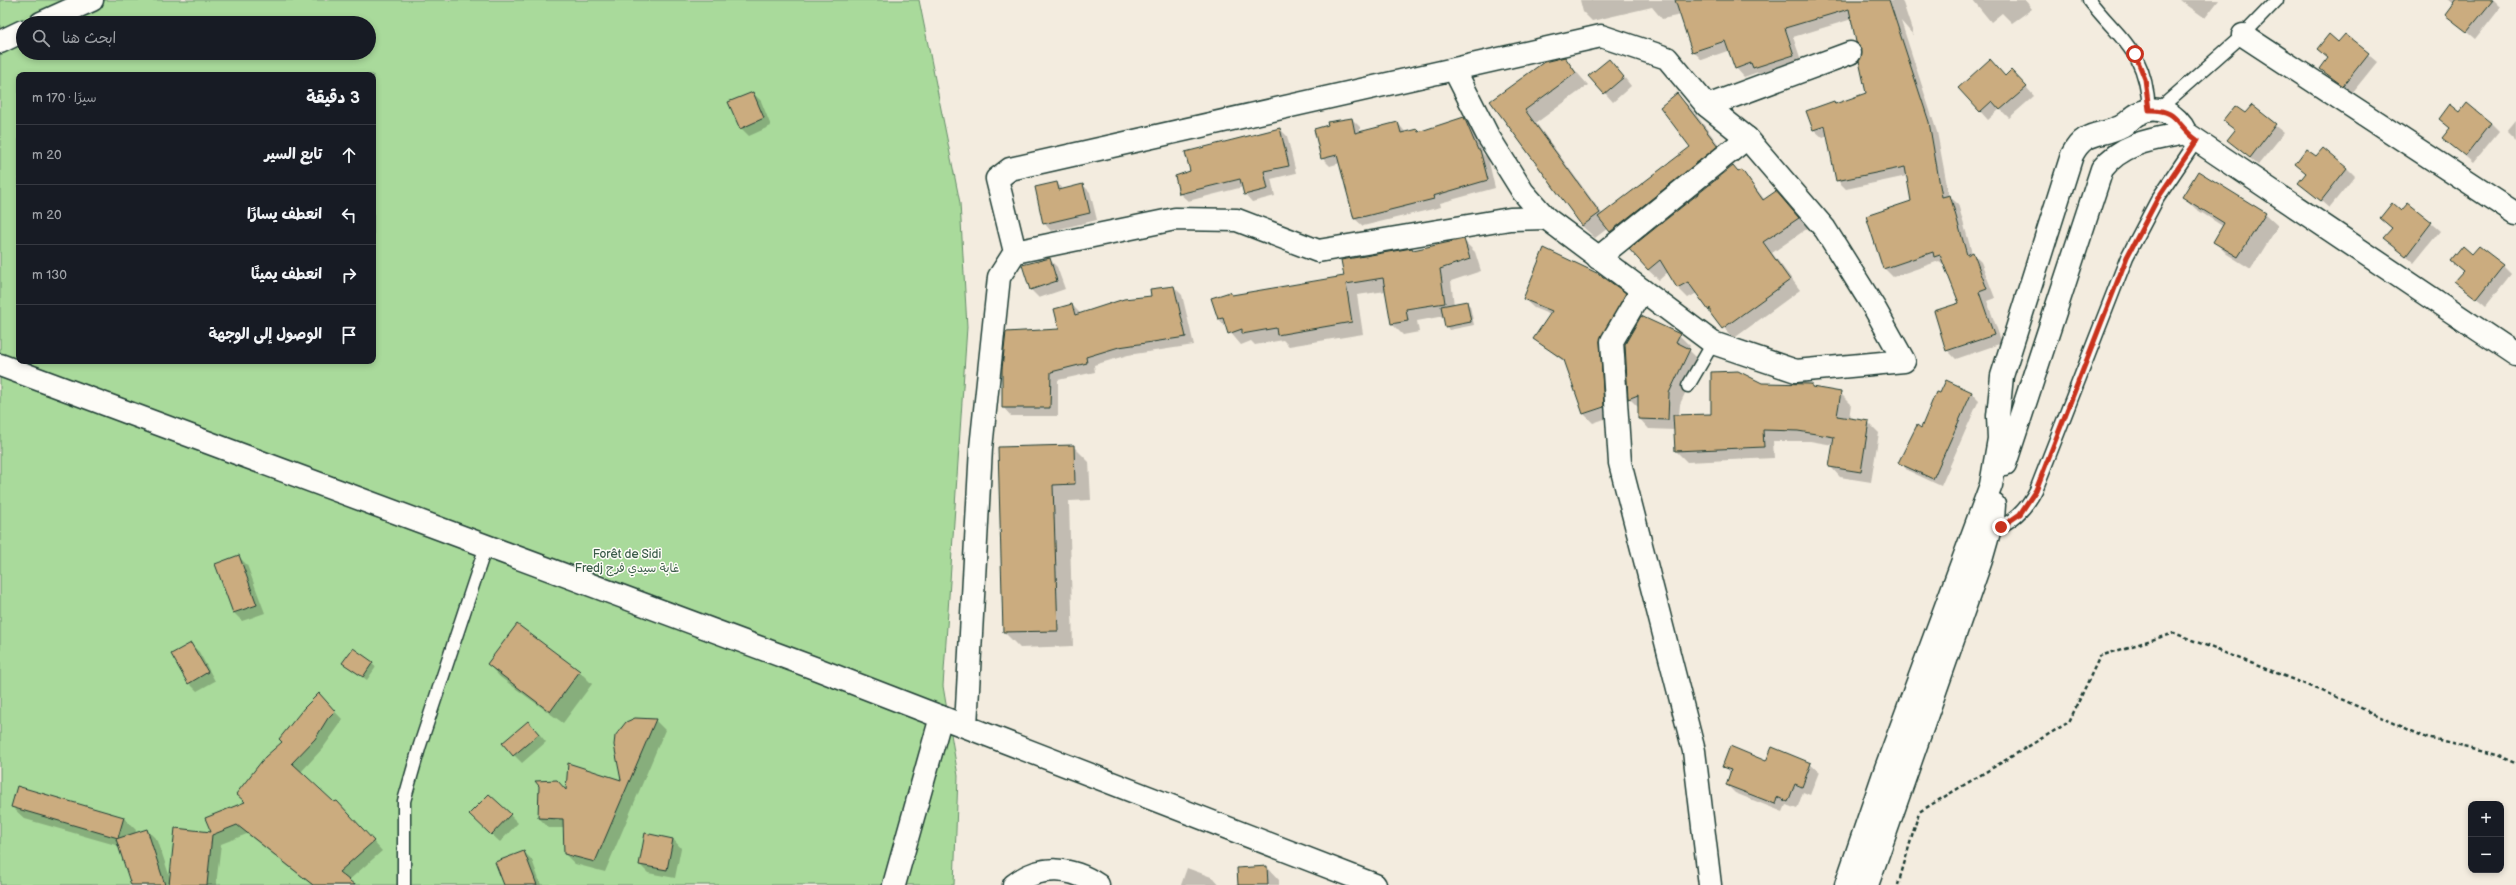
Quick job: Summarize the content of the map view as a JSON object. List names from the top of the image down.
{
  "parks": ["Forêt de Sidi Fredj غابة سيدي فرج"],
  "page": {
    "search": "ابحث هنا",
    "heading": ["3 دقيقة", "سيرًا · 170 m"],
    "list": [
      ["تابع السير", "20 m"],
      ["انعطف يسارًا", "20 m"],
      ["انعطف يمينًا", "130 m"],
      "الوصول إلى الوجهة"
    ],
    "map_buttons": ["+", "−"]
  }
}
